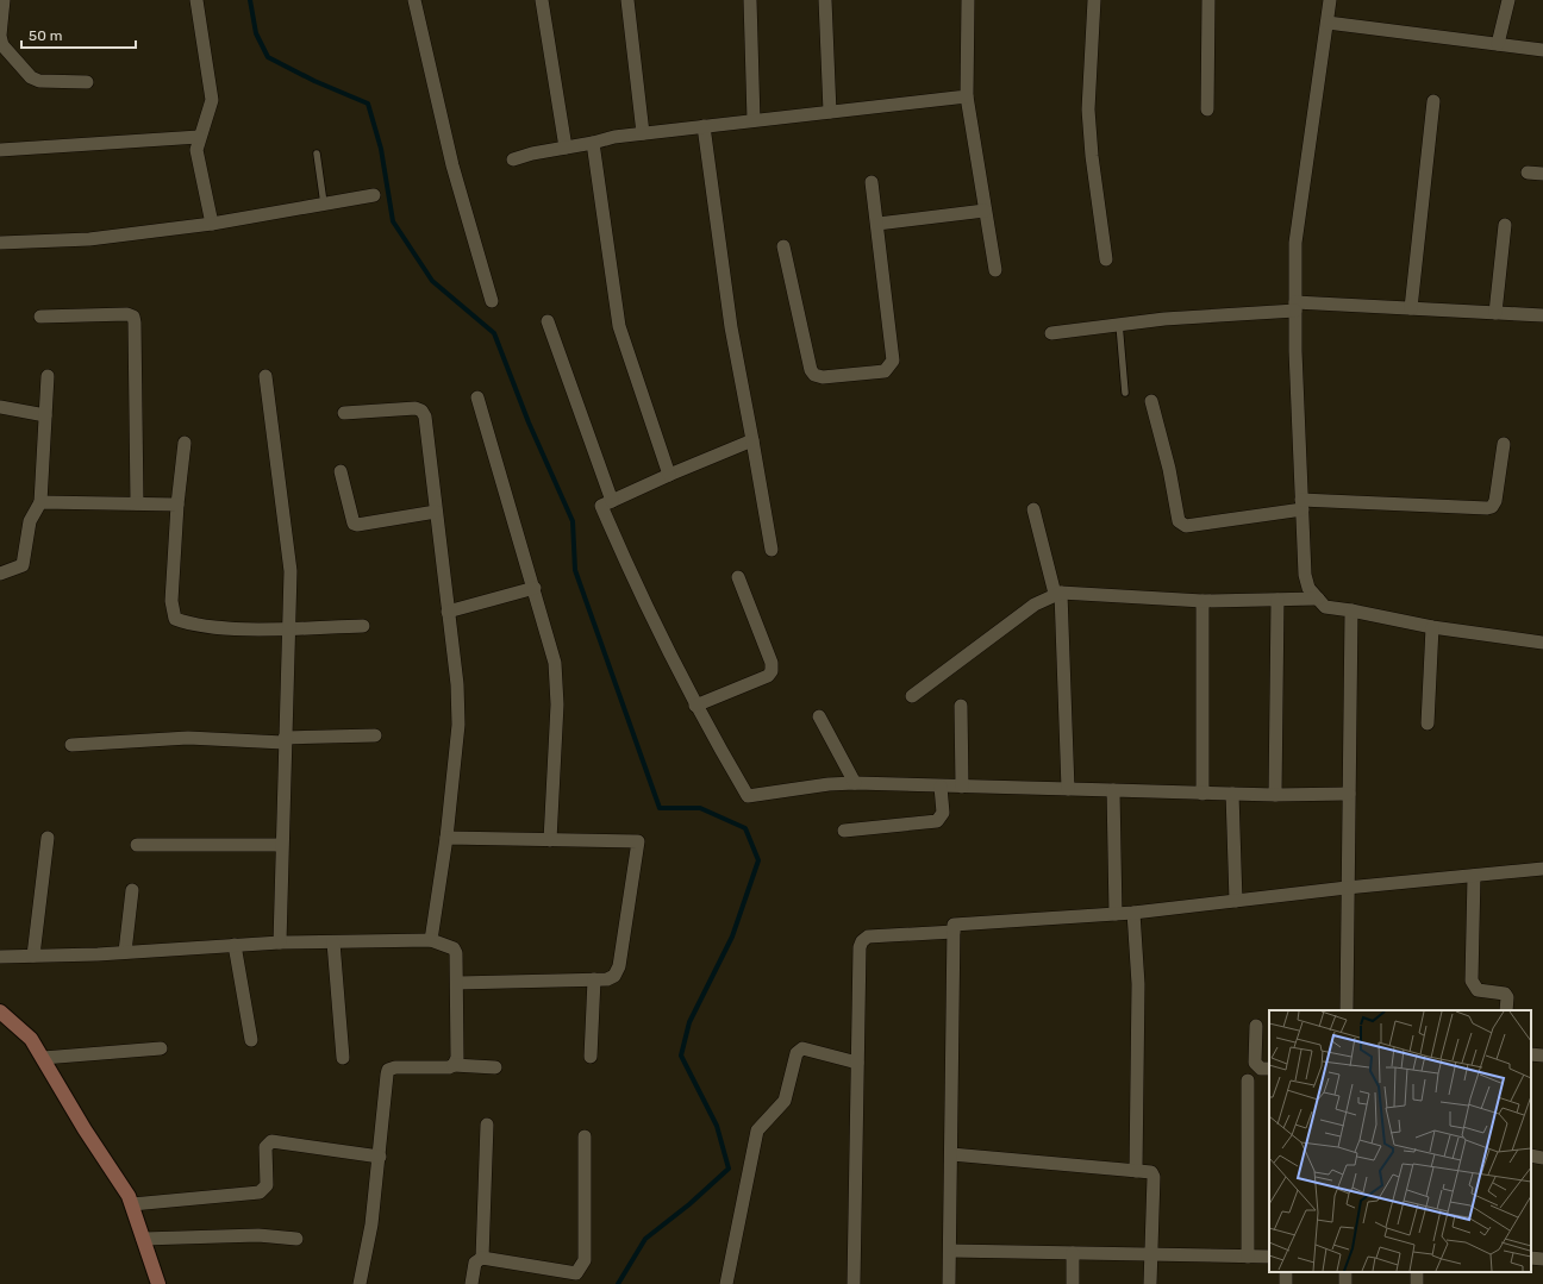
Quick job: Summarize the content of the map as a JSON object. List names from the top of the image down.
{
  "scale_bar": "50 m"
}
